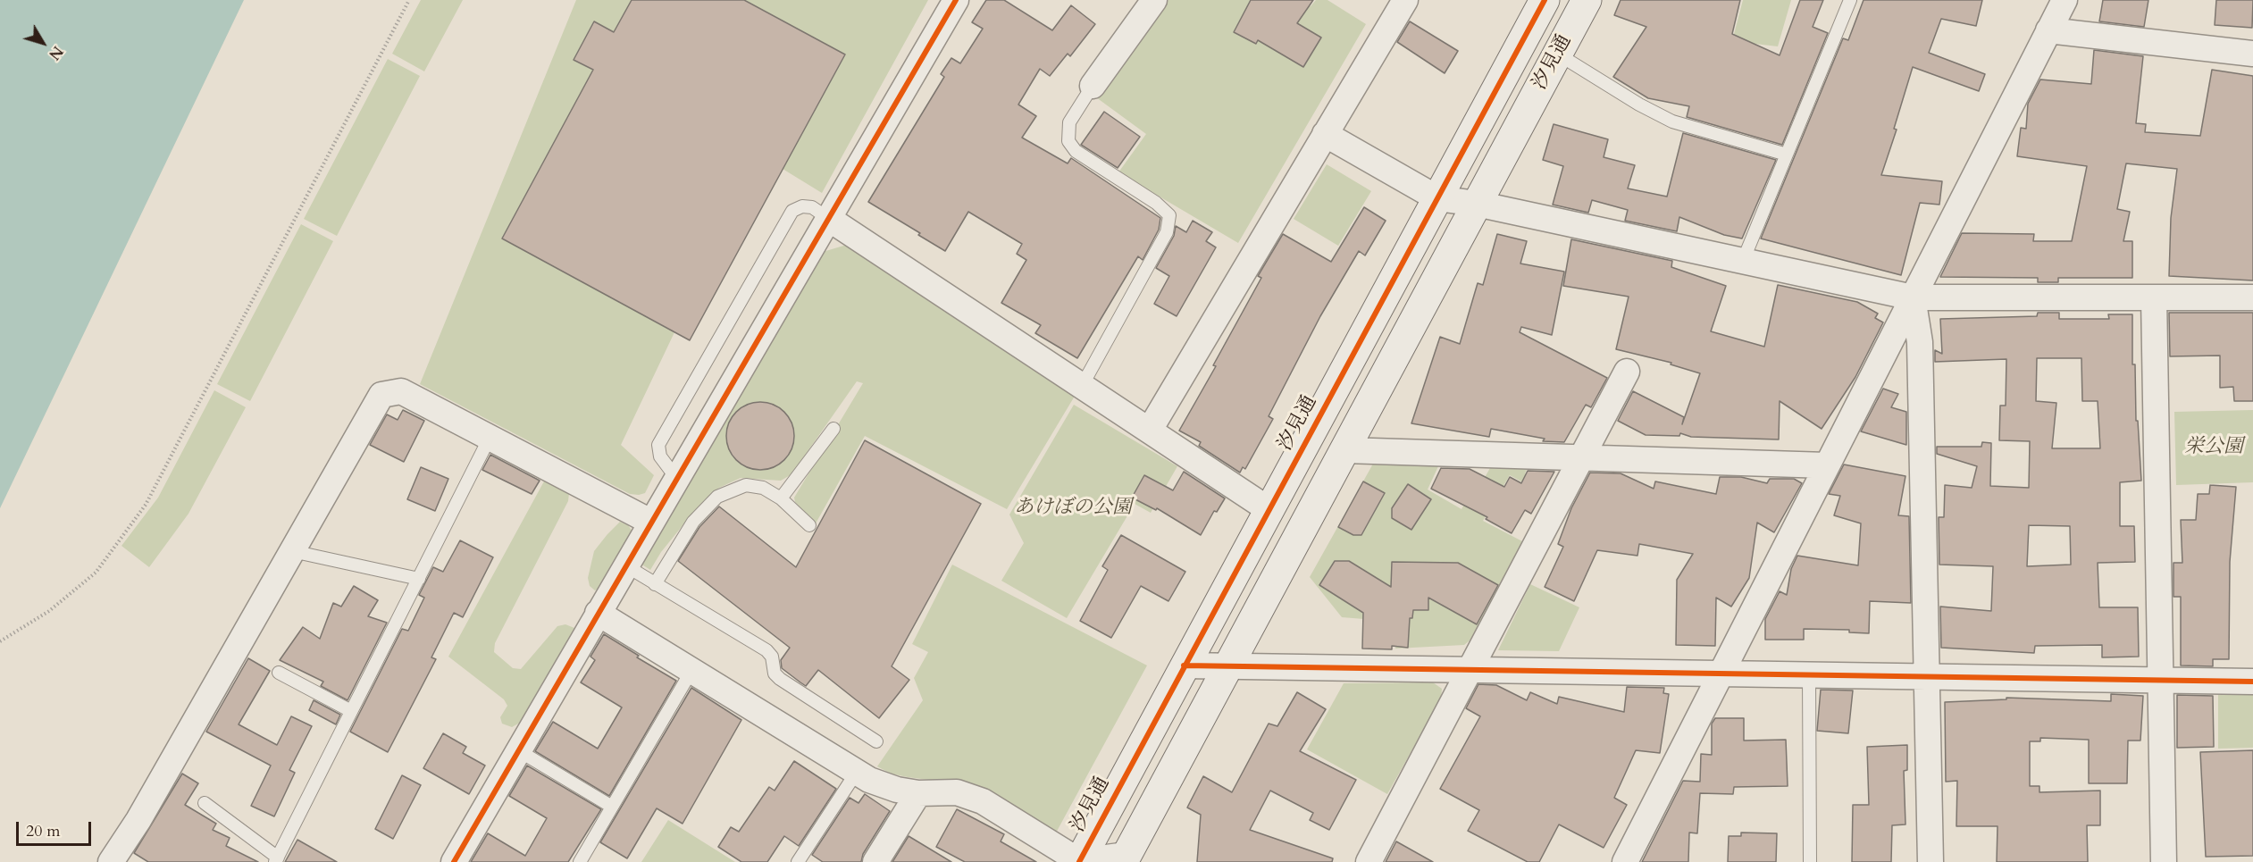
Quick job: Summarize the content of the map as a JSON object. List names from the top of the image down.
{
  "streets": {
    "street": ["汐見通"]
  },
  "parks": ["栄公園", "あけぼの公園"],
  "scale_bar": "20 m",
  "north": "bottom right"
}
